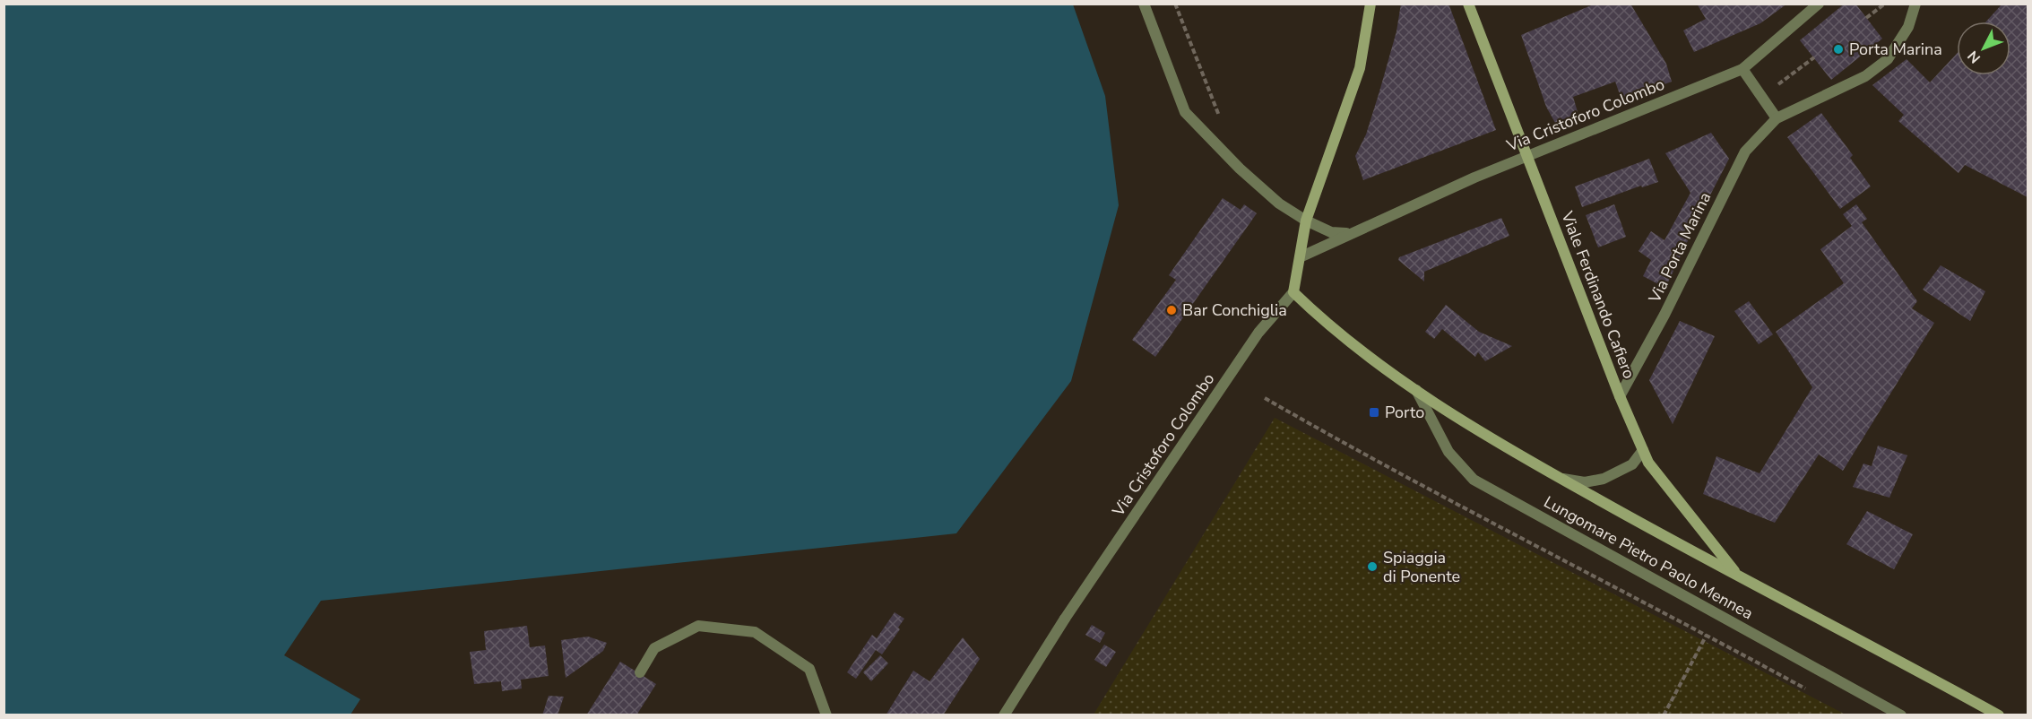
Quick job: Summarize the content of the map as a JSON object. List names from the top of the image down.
{
  "streets": {
    "main road": ["Viale Ferdinando Cafiero", "Lungomare Pietro Paolo Mennea"],
    "street": ["Via Cristoforo Colombo", "Via Porta Marina"]
  },
  "crossings": [
    ["Via Cristoforo Colombo", "Viale Ferdinando Cafiero"],
    ["Via Cristoforo Colombo", "Lungomare Pietro Paolo Mennea"],
    ["Via Porta Marina", "Viale Ferdinando Cafiero"],
    ["Viale Ferdinando Cafiero", "Lungomare Pietro Paolo Mennea"]
  ],
  "places": {
    "other": ["Porta Marina", "Bar Conchiglia", "Spiaggia di Ponente"],
    "transit": ["Porto"]
  },
  "north": "bottom left"
}
